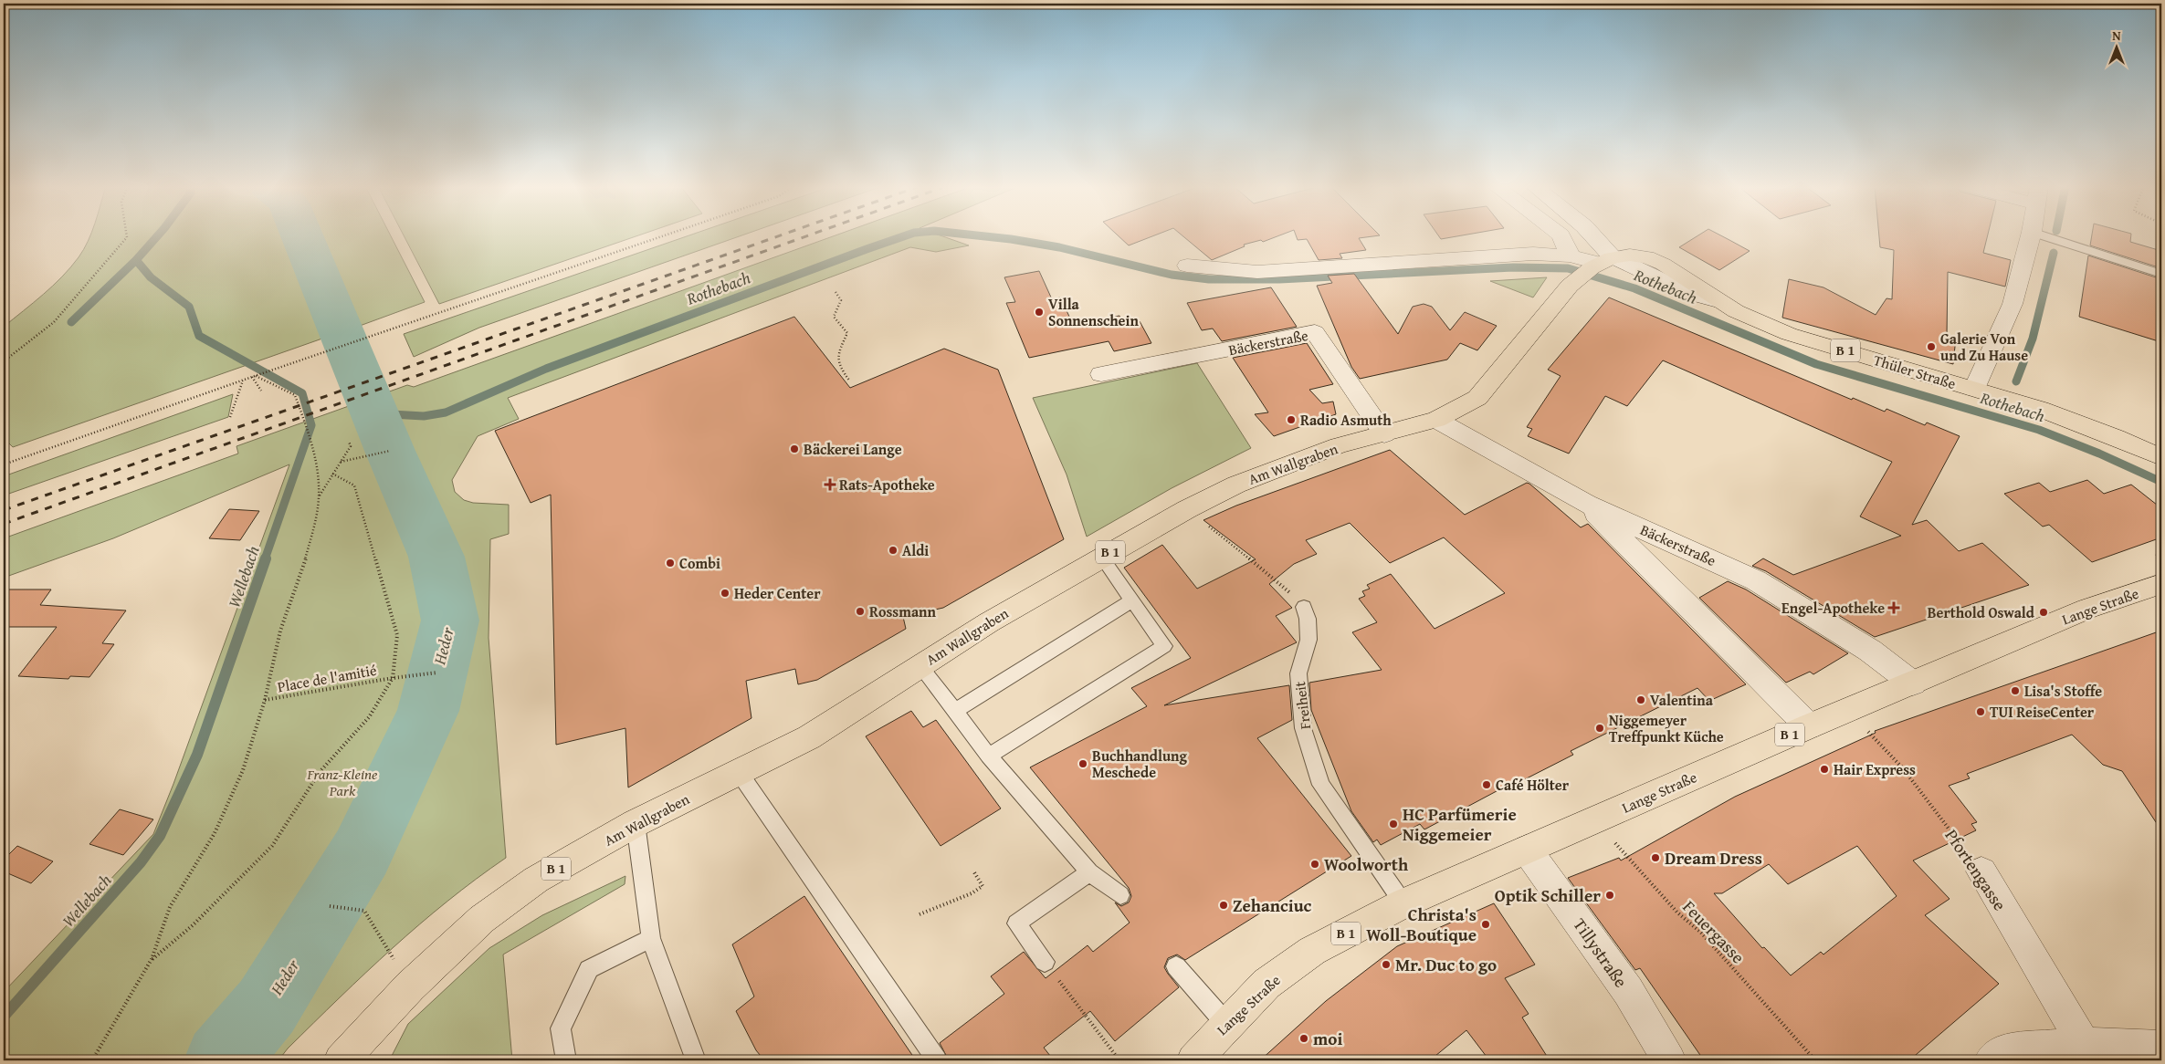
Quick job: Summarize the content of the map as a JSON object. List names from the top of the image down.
{
  "streets": {
    "main road": [
      "B 1",
      "Thüler Straße",
      "Am Wallgraben",
      "Lange Straße"
    ],
    "street": ["Bäckerstraße", "Pfortengasse", "Tillystraße"],
    "lane": ["Freiheit"],
    "path": ["Place de l'amitié", "Feuergasse"]
  },
  "crossings": [
    ["Bäckerstraße", "Am Wallgraben"],
    ["Bäckerstraße", "Lange Straße"],
    ["Thüler Straße", "Am Wallgraben"],
    ["Lange Straße", "Freiheit"],
    ["Lange Straße", "Pfortengasse"],
    ["Lange Straße", "Feuergasse"],
    ["Lange Straße", "Tillystraße"]
  ],
  "water": ["Rothebach", "Wellebach", "Heder"],
  "parks": ["Franz-Kleine Park"],
  "places": {
    "other": [
      "Villa Sonnenschein",
      "Galerie Von und Zu Hause",
      "Radio Asmuth",
      "Bäckerei Lange",
      "Aldi",
      "Combi",
      "Heder Center",
      "Rossmann",
      "Berthold Oswald",
      "Lisa's Stoffe",
      "Valentina",
      "TUI ReiseCenter",
      "Niggemeyer Treffpunkt Küche",
      "Buchhandlung Meschede",
      "Hair Express",
      "Café Hölter",
      "HC Parfümerie Niggemeier",
      "Dream Dress",
      "Woolworth",
      "Optik Schiller",
      "Zehanciuc",
      "Christa's Woll-Boutique",
      "Mr. Duc to go",
      "moi"
    ],
    "health": ["Rats-Apotheke", "Engel-Apotheke"]
  },
  "north": "top"
}
